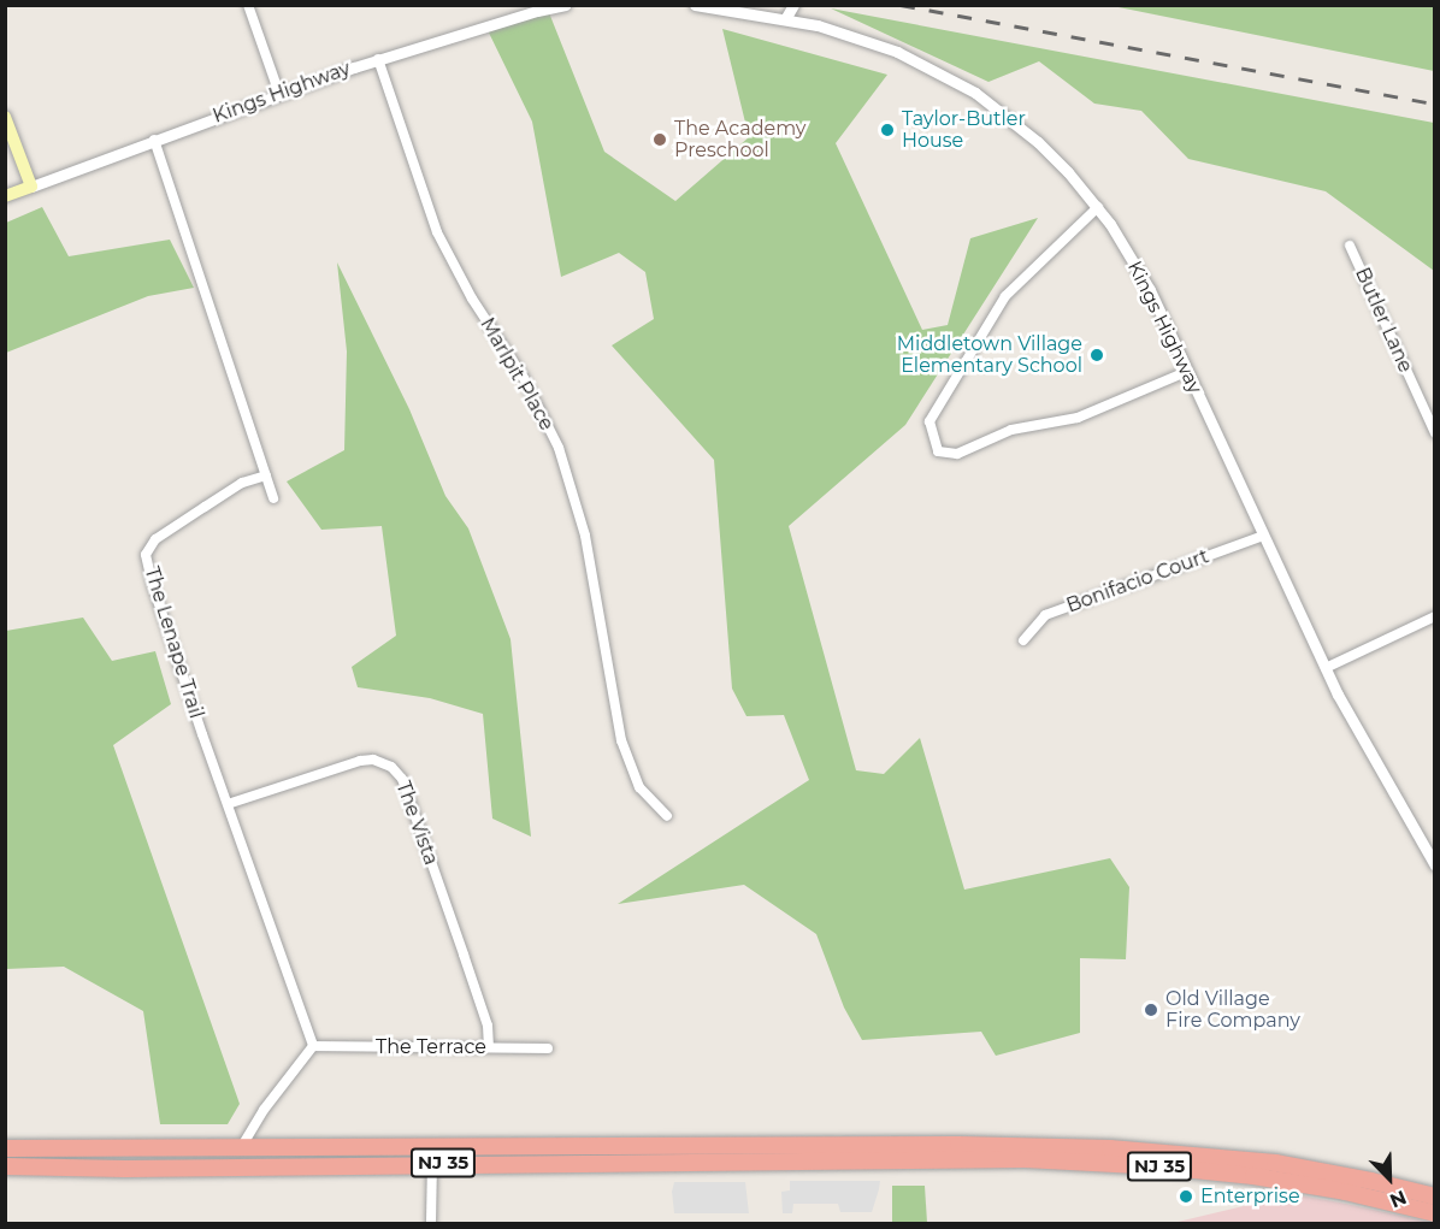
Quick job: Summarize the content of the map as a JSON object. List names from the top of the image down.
{
  "streets": {
    "highway": ["NJ 35"],
    "main road": ["Kings Highway"],
    "street": [
      "Butler Lane",
      "Marlpit Place",
      "Bonifacio Court",
      "The Lenape Trail",
      "The Vista",
      "The Terrace"
    ]
  },
  "crossings": [
    ["Kings Highway", "Marlpit Place"],
    ["Kings Highway", "Bonifacio Court"],
    ["The Lenape Trail", "The Vista"],
    ["The Lenape Trail", "The Terrace"],
    ["The Vista", "The Terrace"]
  ],
  "places": [
    "Taylor-Butler House",
    "The Academy Preschool",
    "Middletown Village Elementary School",
    "Old Village Fire Company",
    "Enterprise"
  ],
  "north": "bottom right"
}
